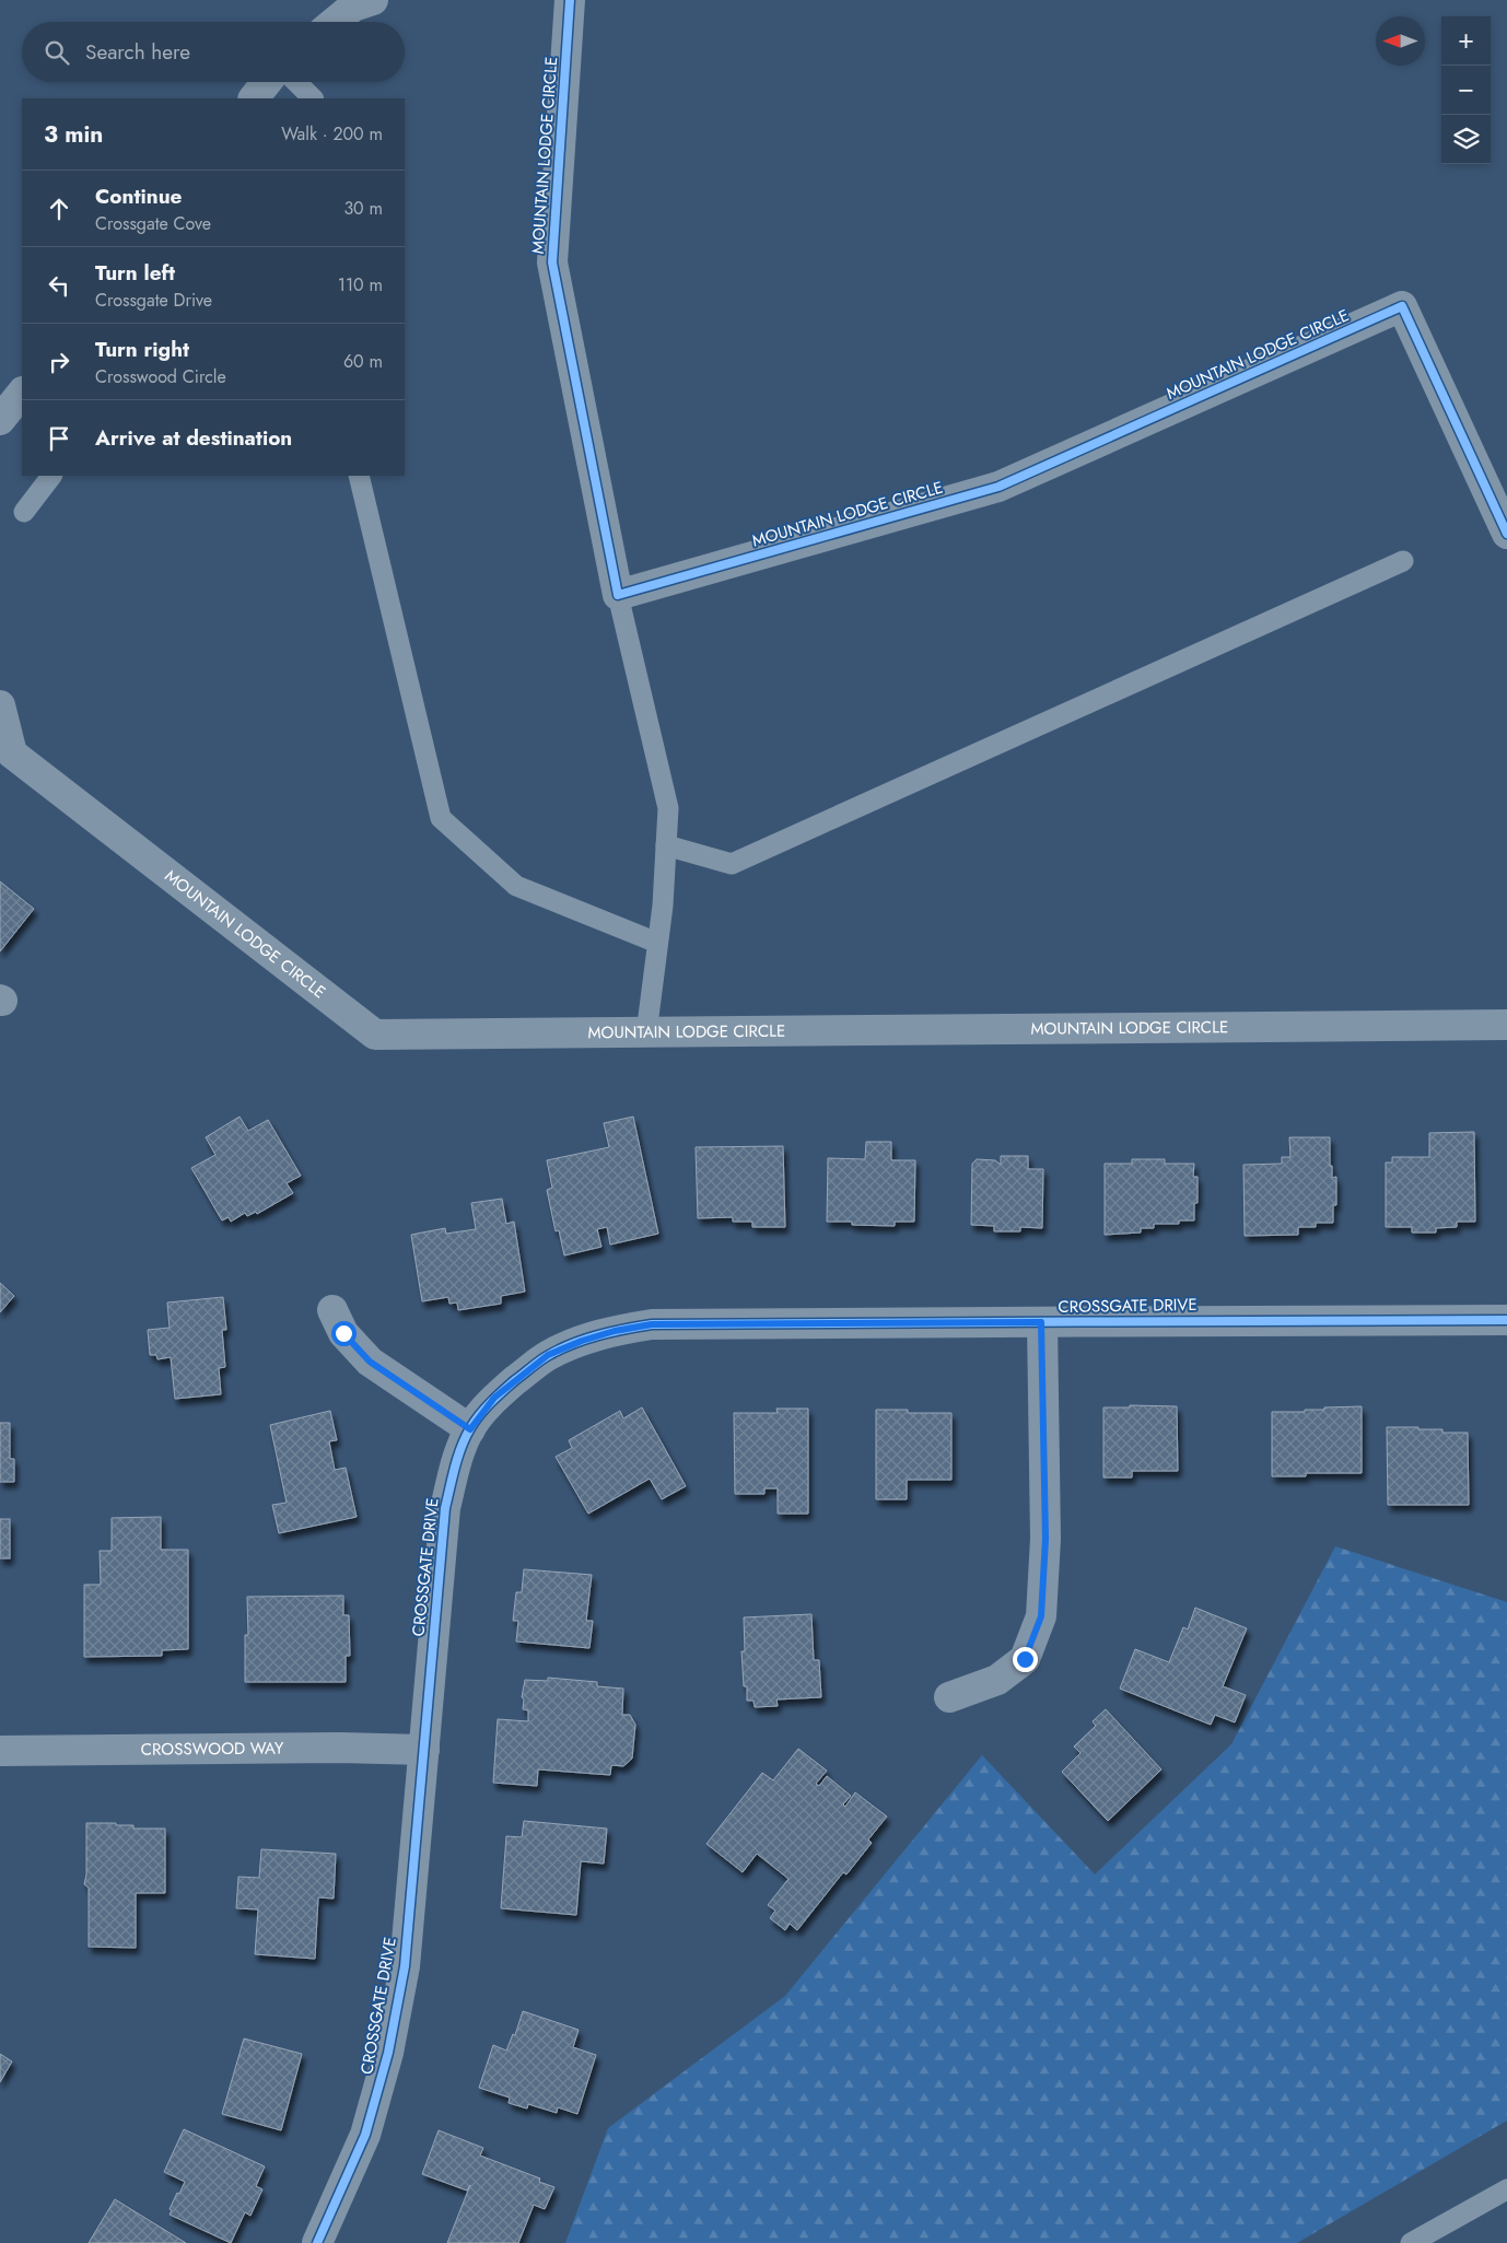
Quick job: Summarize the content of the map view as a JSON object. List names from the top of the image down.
{
  "streets": {
    "street": ["MOUNTAIN LODGE CIRCLE", "CROSSGATE DRIVE", "CROSSWOOD WAY"]
  },
  "crossings": [
    ["CROSSGATE DRIVE", "CROSSWOOD WAY"]
  ],
  "north": "left",
  "page": {
    "map_buttons": ["+", "−"],
    "search": "Search here",
    "heading": ["3 min", "Walk · 200 m"],
    "list": [
      ["Continue", "Crossgate Cove", "30 m"],
      ["Turn left", "Crossgate Drive", "110 m"],
      ["Turn right", "Crosswood Circle", "60 m"],
      "Arrive at destination"
    ]
  }
}
